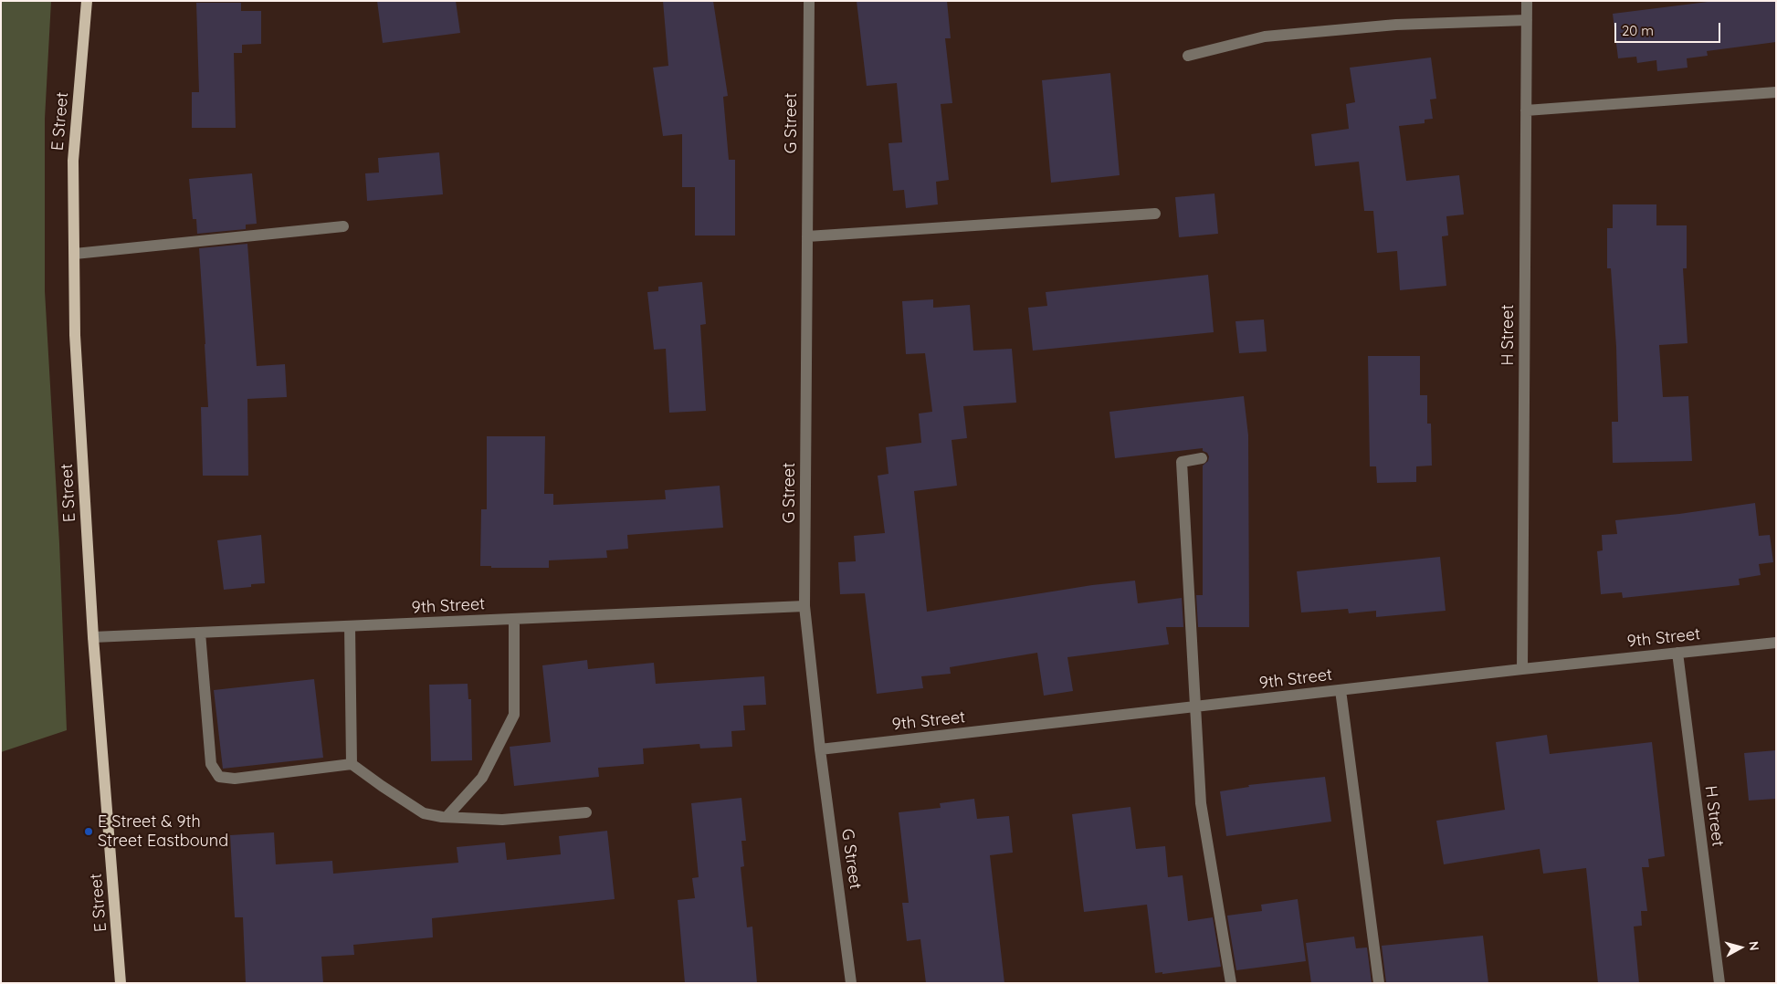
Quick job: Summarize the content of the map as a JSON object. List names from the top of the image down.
{
  "streets": {
    "main road": ["E Street"],
    "street": ["G Street", "H Street", "9th Street"]
  },
  "crossings": [
    ["E Street", "9th Street"],
    ["G Street", "9th Street"],
    ["H Street", "9th Street"]
  ],
  "places": ["E Street & 9th Street Eastbound"],
  "scale_bar": "20 m",
  "north": "right"
}
